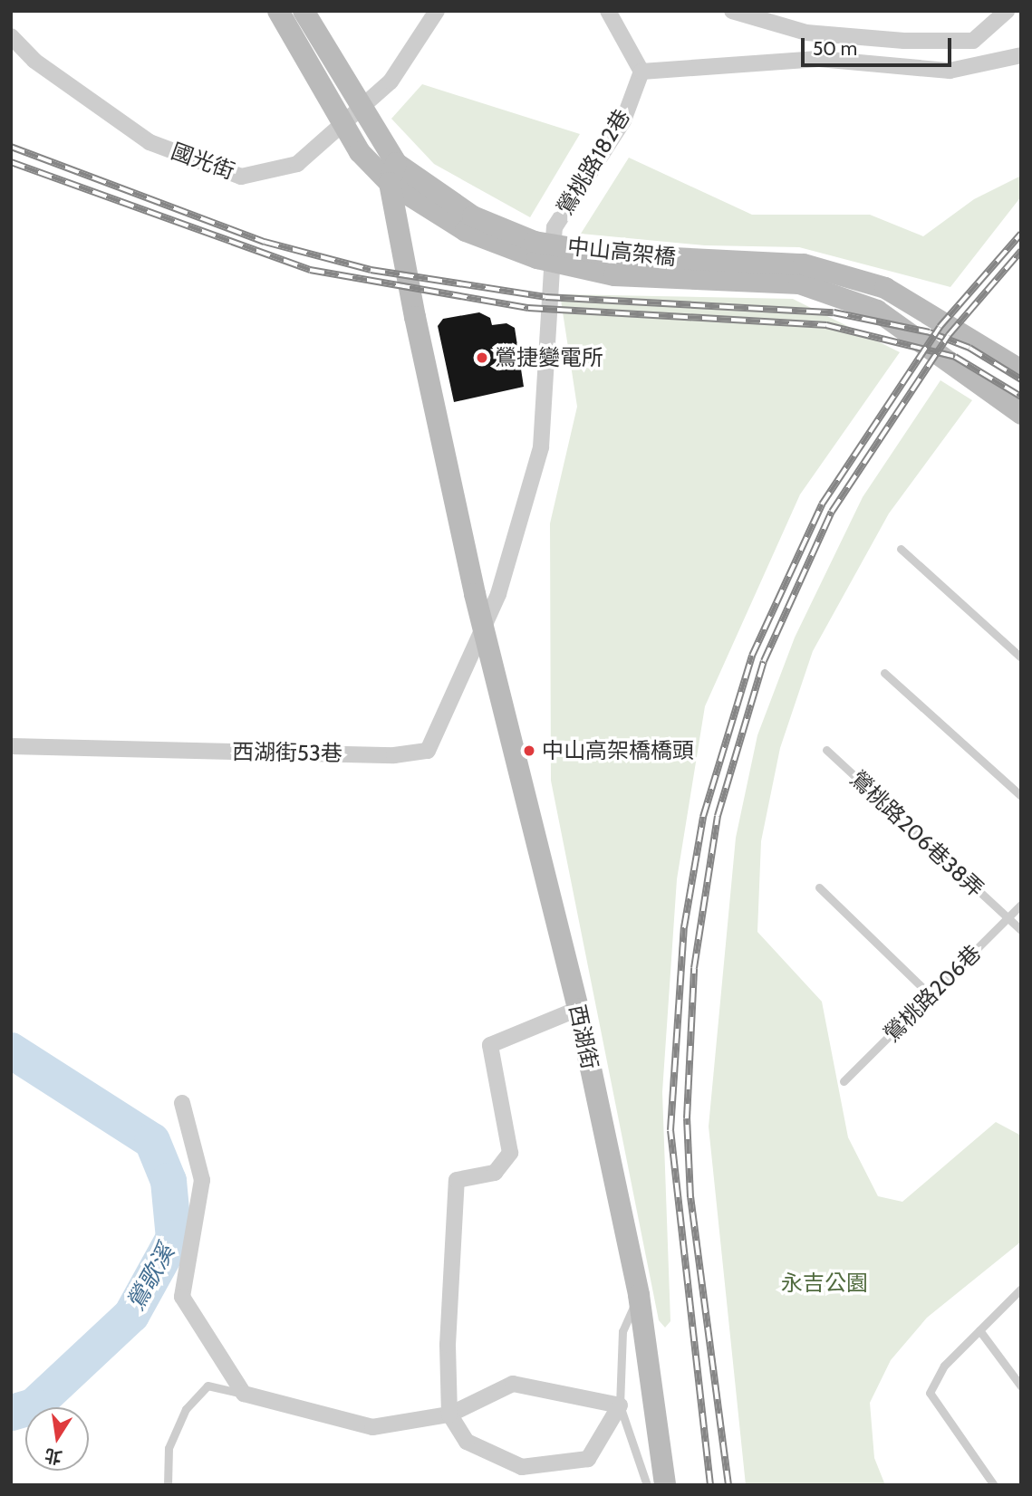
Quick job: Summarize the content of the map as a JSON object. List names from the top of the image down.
{
  "streets": {
    "street": [
      "國光街",
      "鶯桃路182巷",
      "中山高架橋",
      "西湖街53巷",
      "西湖街"
    ],
    "lane": ["鶯桃路206巷38弄", "鶯桃路206巷"]
  },
  "crossings": [
    ["鶯桃路182巷", "西湖街53巷"],
    ["鶯桃路182巷", "西湖街"],
    ["中山高架橋", "西湖街"],
    ["西湖街53巷", "西湖街"],
    ["鶯桃路206巷38弄", "鶯桃路206巷"]
  ],
  "water": ["鶯歌溪"],
  "parks": ["永吉公園"],
  "places": ["鶯捷變電所", "中山高架橋橋頭"],
  "scale_bar": "50 m",
  "north": "bottom"
}
